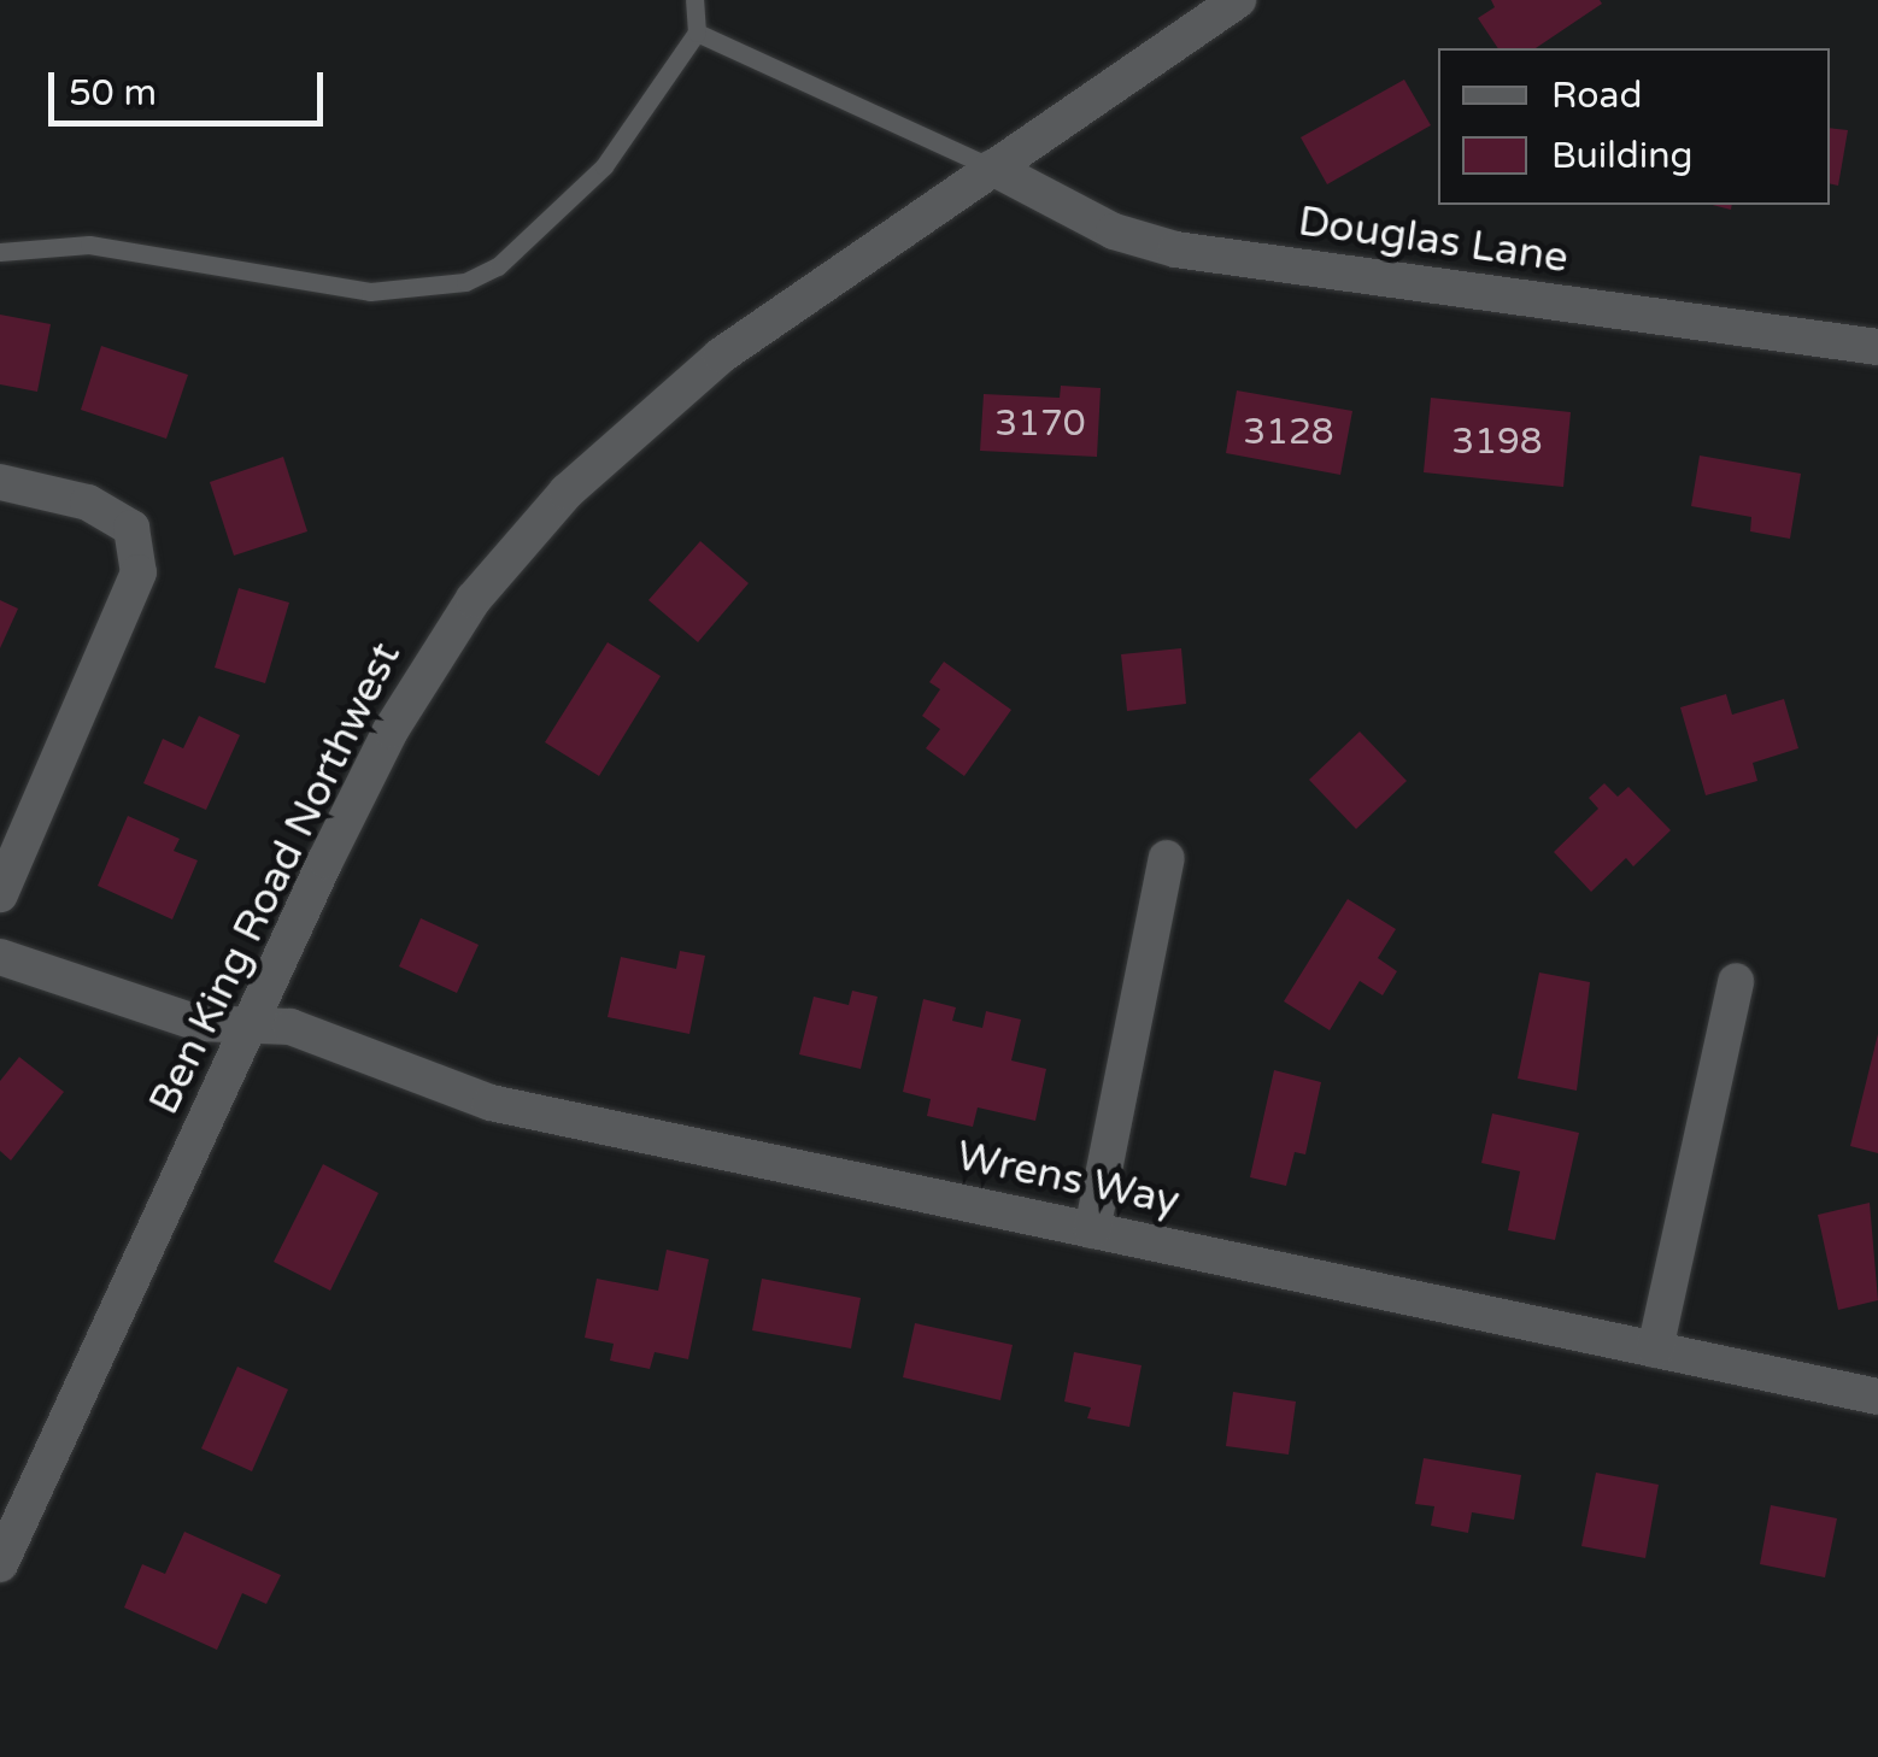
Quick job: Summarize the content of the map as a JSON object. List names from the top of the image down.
{
  "streets": {
    "street": ["Douglas Lane", "Ben King Road Northwest", "Wrens Way"]
  },
  "crossings": [
    ["Douglas Lane", "Ben King Road Northwest"],
    ["Ben King Road Northwest", "Wrens Way"]
  ],
  "house_numbers": ["3170", "3128", "3198"],
  "legend": ["Road", "Building"],
  "scale_bar": "50 m"
}
